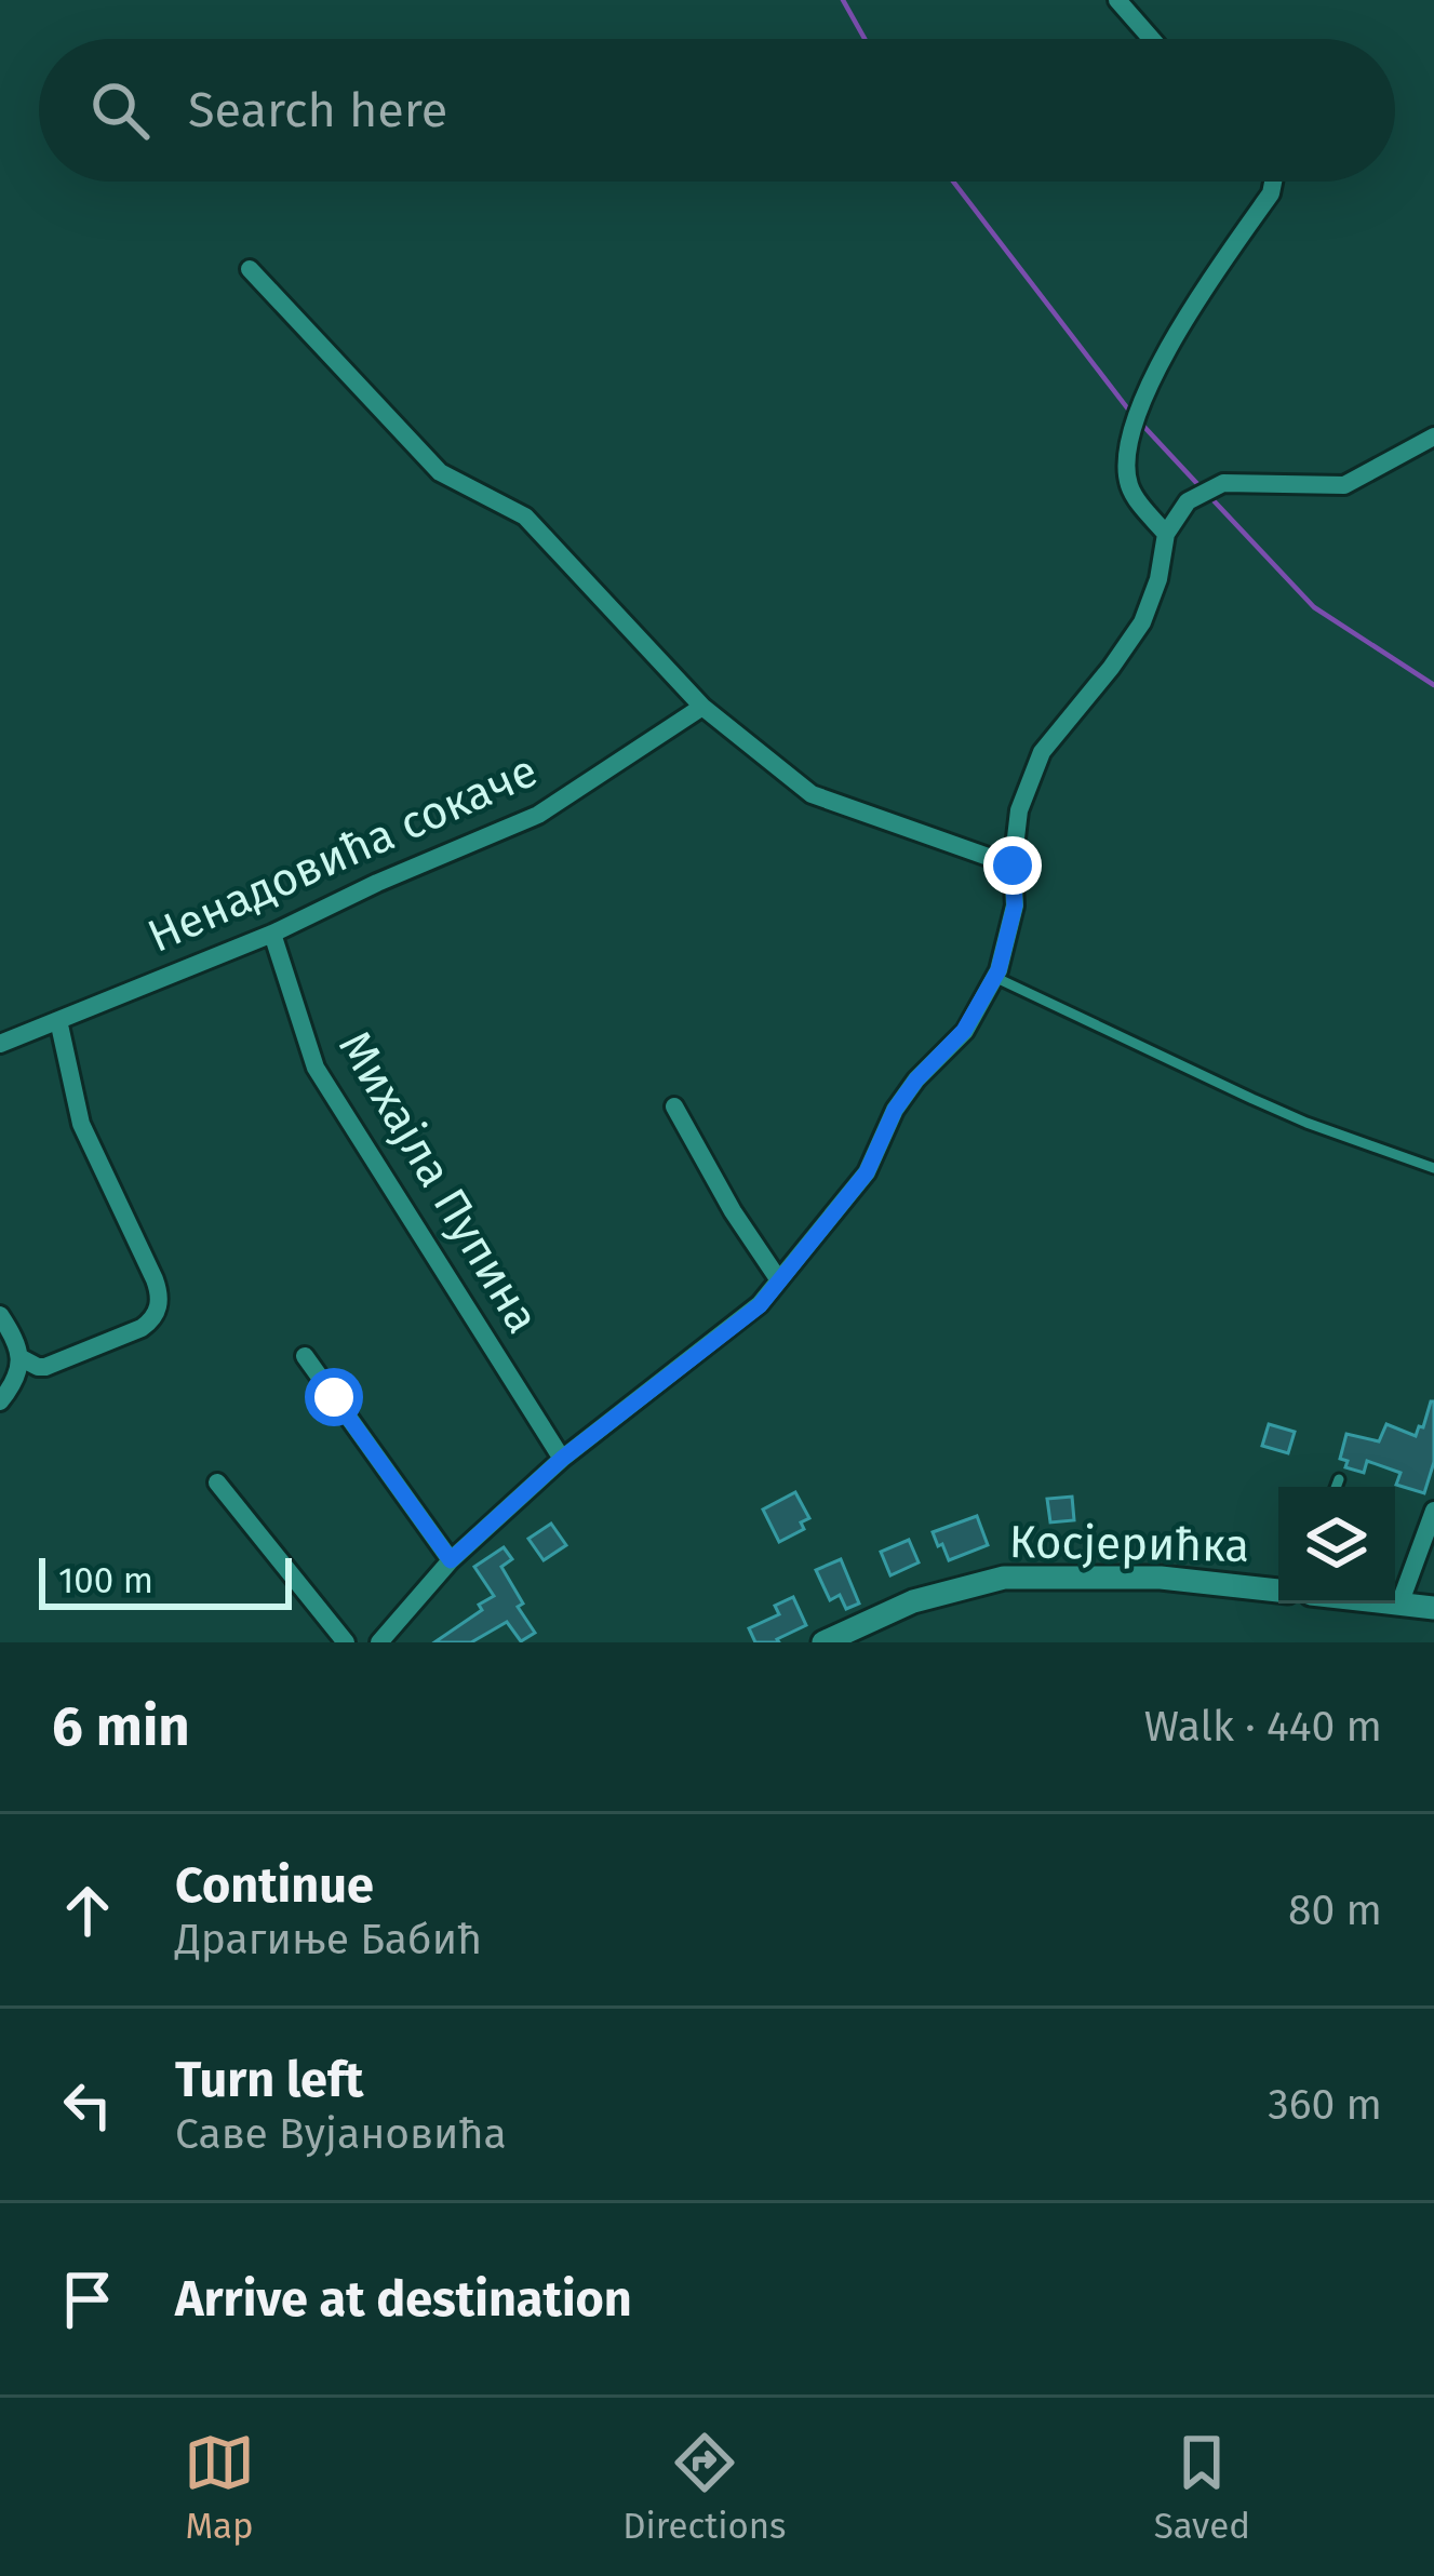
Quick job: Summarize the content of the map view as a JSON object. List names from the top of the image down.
{
  "streets": {
    "street": ["Ненадовића сокаче", "Михајла Пупина", "Косјерићка"]
  },
  "crossings": [
    ["Ненадовића сокаче", "Михајла Пупина"]
  ],
  "scale_bar": "100 m",
  "page": {
    "search": "Search here",
    "scale": "100 m",
    "heading": ["6 min", "Walk · 440 m"],
    "list": [
      ["Continue", "Драгиње Бабић", "80 m"],
      ["Turn left", "Саве Вујановића", "360 m"],
      "Arrive at destination"
    ],
    "nav": ["Map", "Directions", "Saved"]
  }
}
